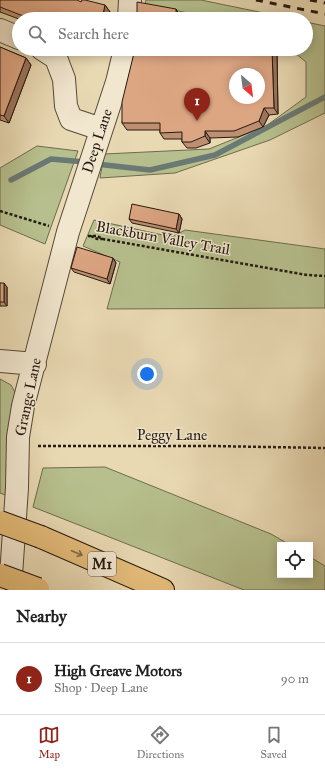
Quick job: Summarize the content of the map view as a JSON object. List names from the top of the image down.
{
  "streets": {
    "highway": ["M1"],
    "street": ["Deep Lane", "Grange Lane"],
    "path": ["Blackburn Valley Trail", "Peggy Lane"]
  },
  "crossings": [
    ["Deep Lane", "Blackburn Valley Trail"],
    ["Deep Lane", "Grange Lane"],
    ["Blackburn Valley Trail", "Grange Lane"],
    ["Grange Lane", "Peggy Lane"]
  ],
  "north": "bottom right",
  "page": {
    "search": "Search here",
    "pins": "1",
    "heading": "Nearby",
    "list": [
      {
        "mark": "1",
        "name": "High Greave Motors",
        "note": "Shop · Deep Lane",
        "value": "90 m"
      }
    ],
    "nav": ["Map", "Directions", "Saved"]
  }
}
